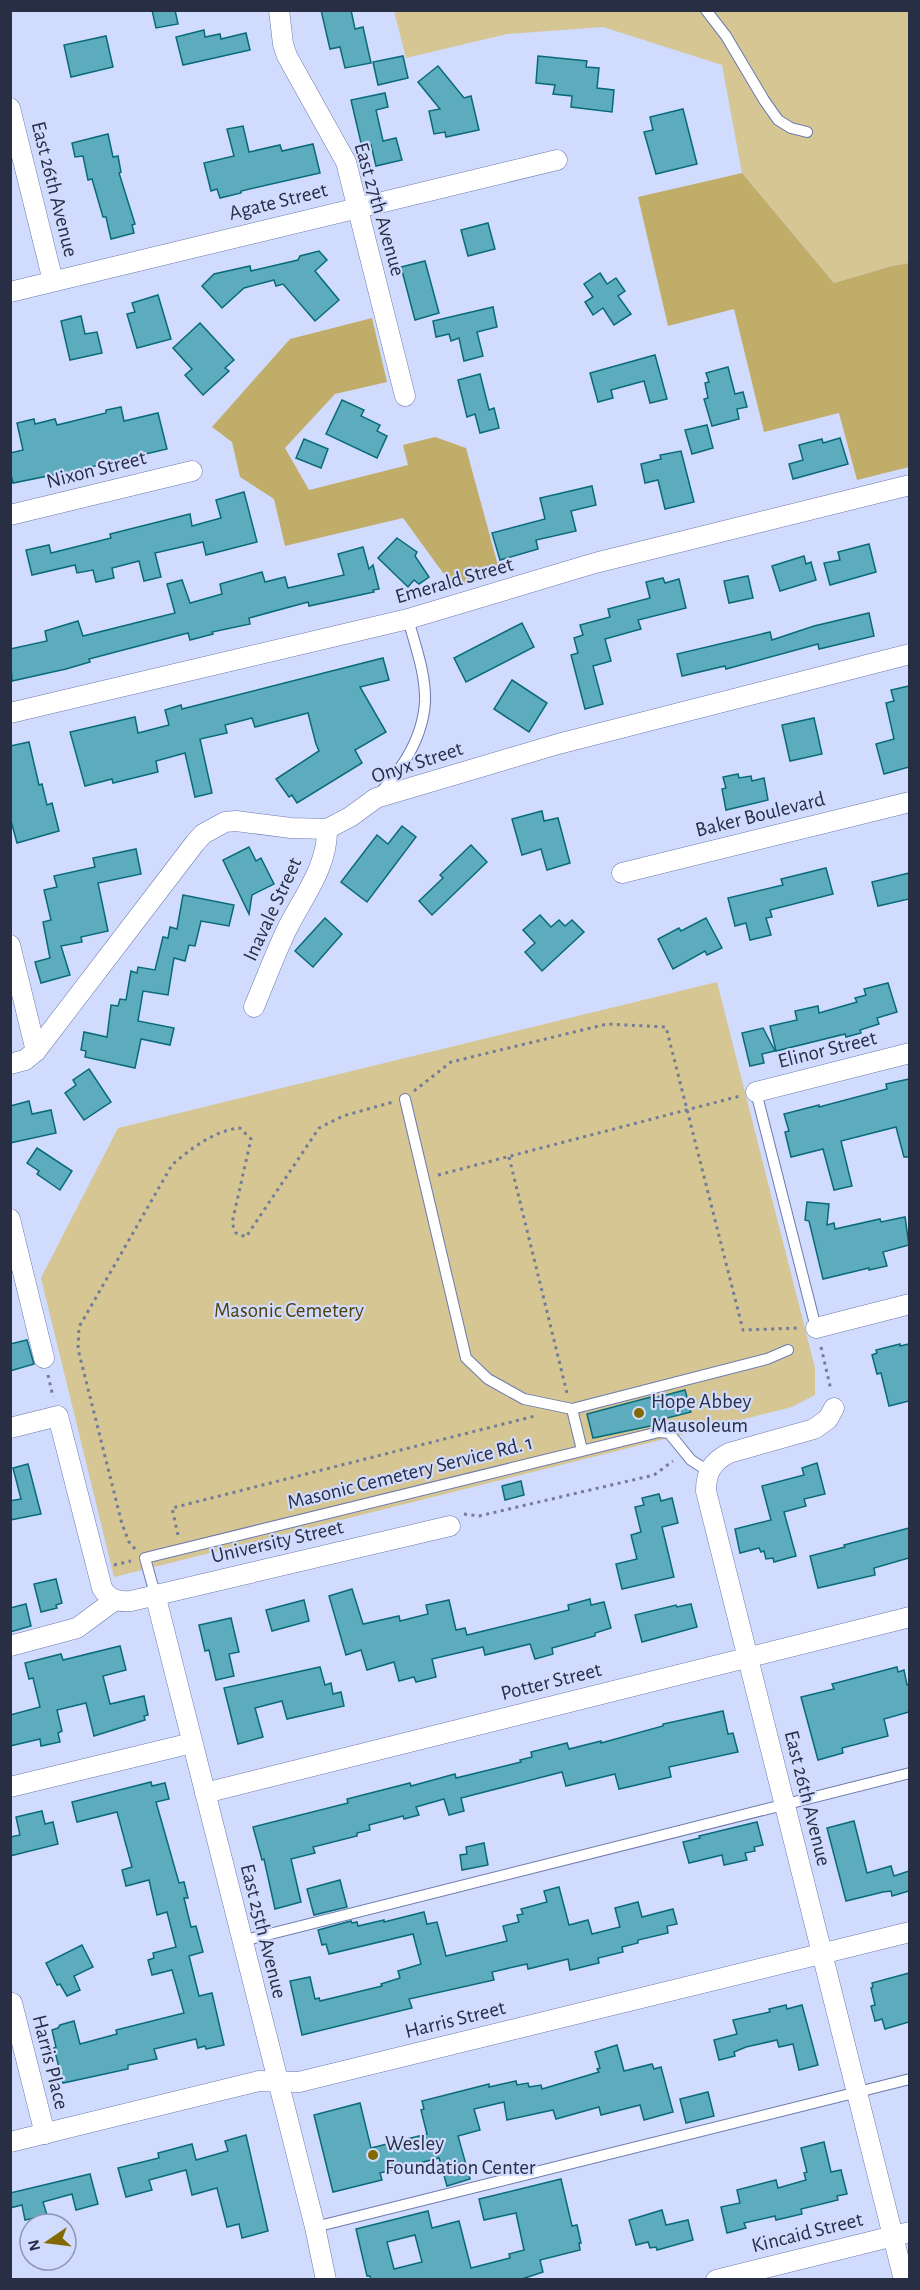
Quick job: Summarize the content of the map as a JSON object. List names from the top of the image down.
{
  "streets": {
    "street": [
      "East 26th Avenue",
      "Agate Street",
      "East 27th Avenue",
      "Nixon Street",
      "Emerald Street",
      "Onyx Street",
      "Baker Boulevard",
      "Inavale Street",
      "Elinor Street",
      "University Street",
      "Potter Street",
      "East 25th Avenue",
      "Harris Street",
      "Harris Place",
      "Kincaid Street"
    ],
    "lane": ["Masonic Cemetery Service Rd. 1"]
  },
  "crossings": [
    ["East 26th Avenue", "Agate Street"],
    ["East 26th Avenue", "Masonic Cemetery Service Rd. 1"],
    ["East 26th Avenue", "Potter Street"],
    ["East 26th Avenue", "Harris Street"],
    ["East 26th Avenue", "Kincaid Street"],
    ["Agate Street", "East 27th Avenue"],
    ["Onyx Street", "Inavale Street"],
    ["University Street", "East 25th Avenue"],
    ["Potter Street", "East 25th Avenue"],
    ["East 25th Avenue", "Harris Street"],
    ["Harris Street", "Harris Place"]
  ],
  "parks": ["Masonic Cemetery"],
  "places": ["Hope Abbey Mausoleum", "Wesley Foundation Center"],
  "north": "left"
}
